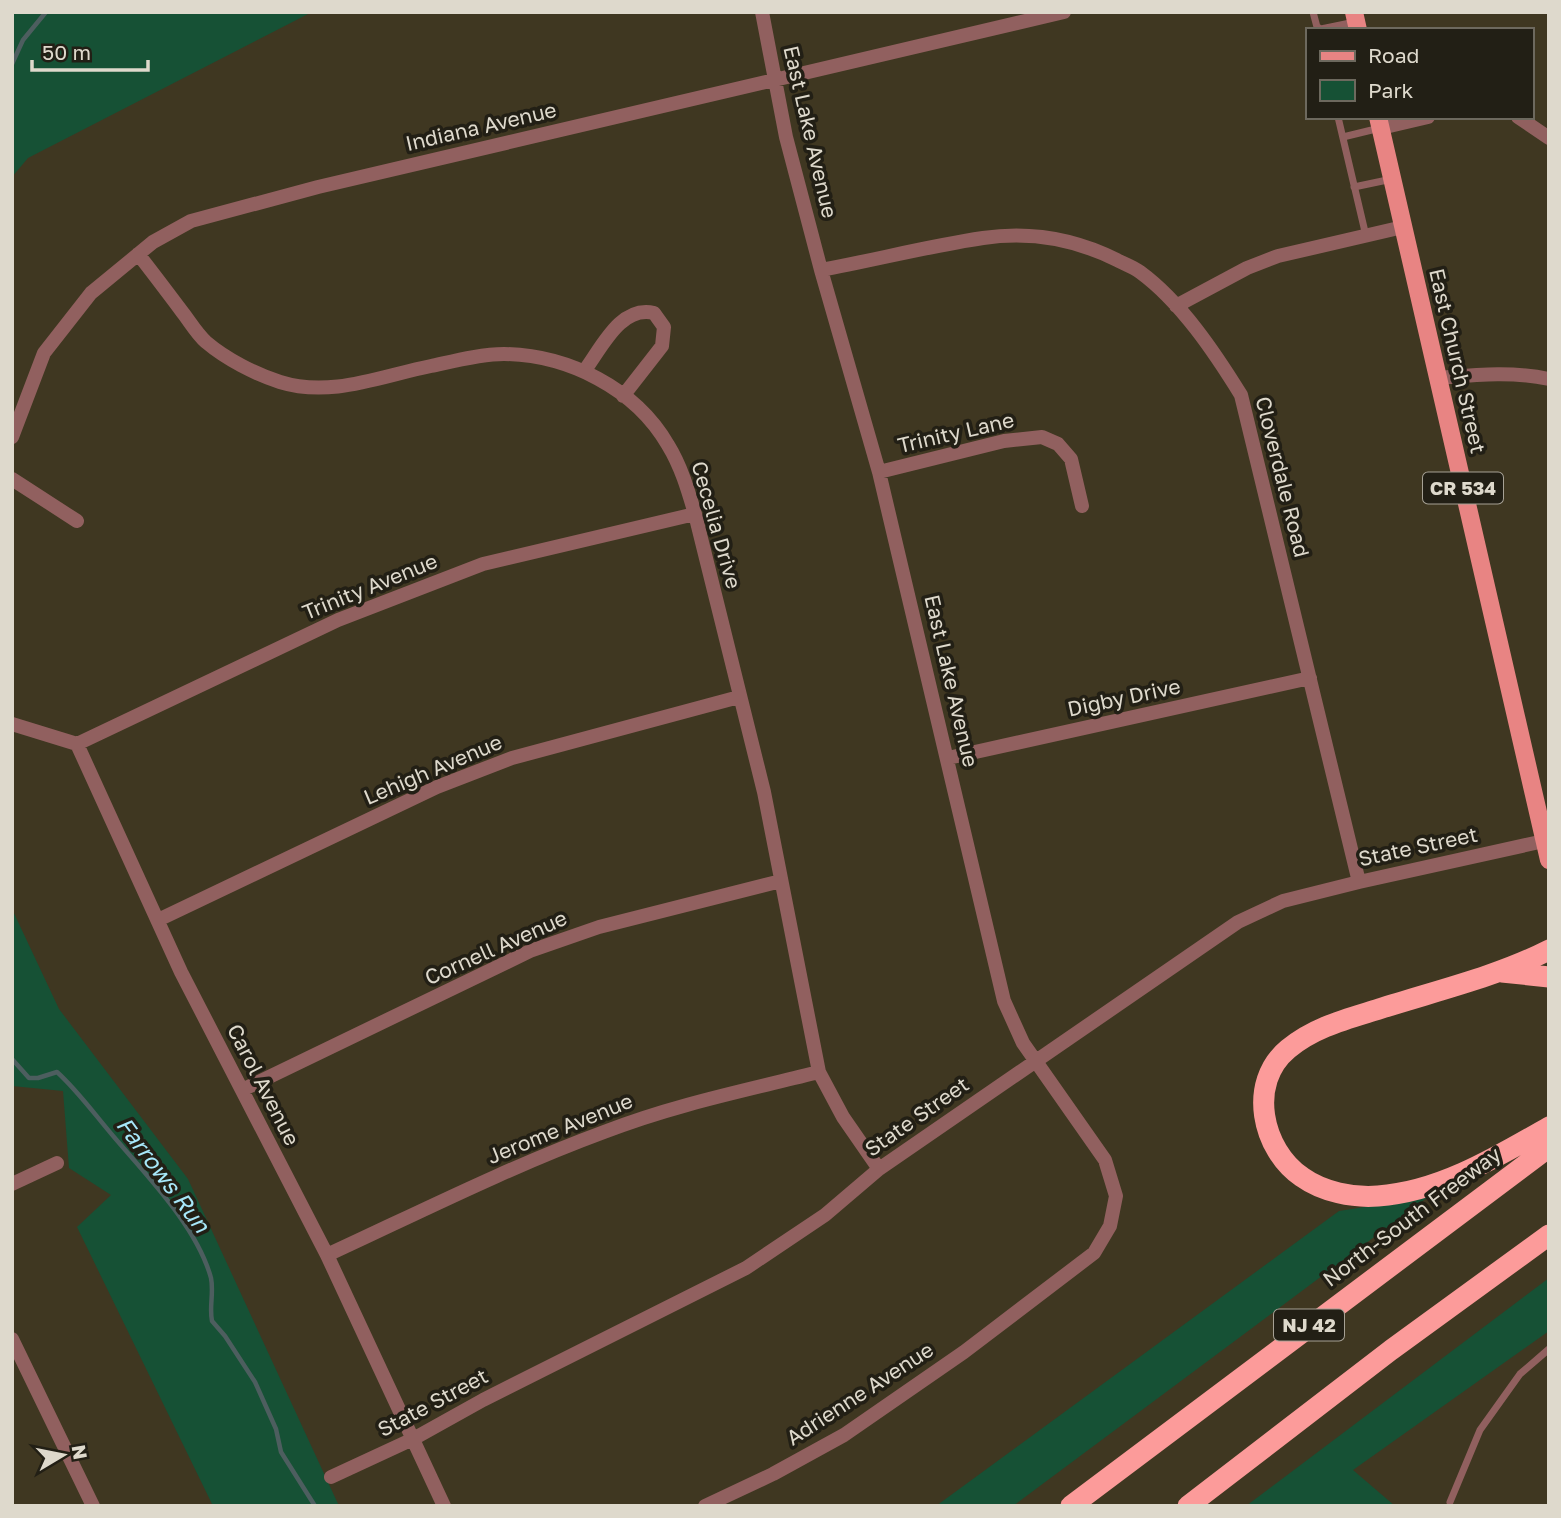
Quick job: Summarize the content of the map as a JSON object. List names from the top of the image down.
{
  "streets": {
    "highway": ["North-South Freeway", "NJ 42"],
    "main road": ["East Church Street", "CR 534"],
    "street": [
      "Indiana Avenue",
      "East Lake Avenue",
      "Trinity Lane",
      "Cloverdale Road",
      "Cecelia Drive",
      "Trinity Avenue",
      "Digby Drive",
      "Lehigh Avenue",
      "State Street",
      "Cornell Avenue",
      "Carol Avenue",
      "Jerome Avenue",
      "Adrienne Avenue"
    ]
  },
  "crossings": [
    ["Indiana Avenue", "East Lake Avenue"],
    ["Indiana Avenue", "Cecelia Drive"],
    ["East Lake Avenue", "Trinity Lane"],
    ["East Lake Avenue", "Cloverdale Road"],
    ["East Lake Avenue", "Digby Drive"],
    ["East Lake Avenue", "State Street"],
    ["East Lake Avenue", "Adrienne Avenue"],
    ["East Church Street", "State Street"],
    ["Cloverdale Road", "Digby Drive"],
    ["Cloverdale Road", "State Street"],
    ["Cecelia Drive", "Trinity Avenue"],
    ["Cecelia Drive", "Lehigh Avenue"],
    ["Cecelia Drive", "State Street"],
    ["Cecelia Drive", "Cornell Avenue"],
    ["Cecelia Drive", "Jerome Avenue"],
    ["Trinity Avenue", "Carol Avenue"],
    ["Lehigh Avenue", "Carol Avenue"],
    ["State Street", "Carol Avenue"],
    ["Cornell Avenue", "Carol Avenue"],
    ["Carol Avenue", "Jerome Avenue"]
  ],
  "water": ["Farrows Run"],
  "legend": ["Road", "Park"],
  "scale_bar": "50 m",
  "north": "right"
}
